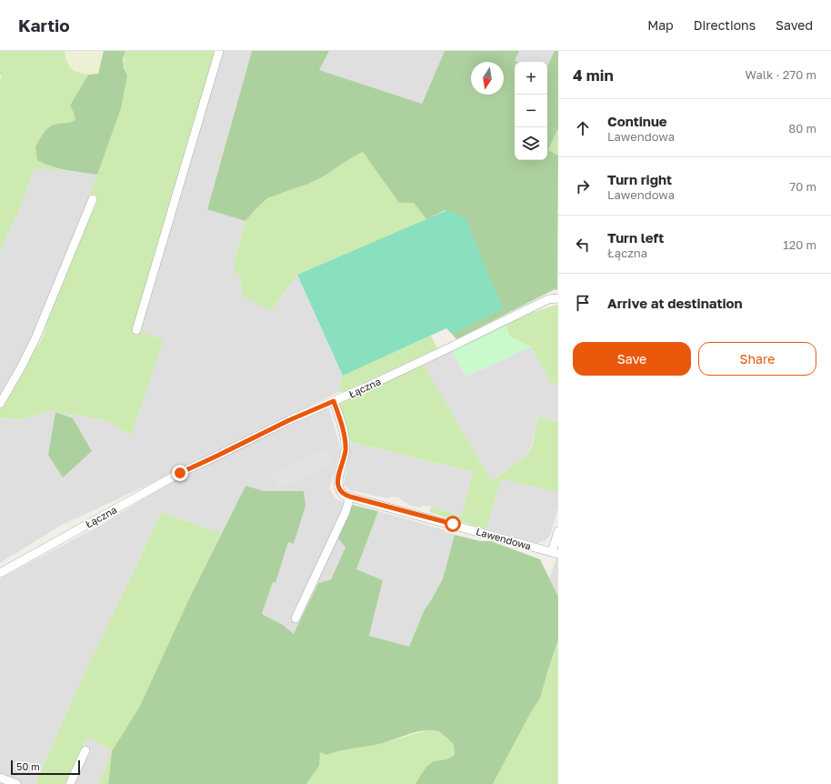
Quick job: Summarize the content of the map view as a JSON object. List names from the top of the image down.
{
  "streets": {
    "street": ["Łączna", "Lawendowa"]
  },
  "scale_bar": "50 m",
  "north": "bottom",
  "page": {
    "header": "Kartio",
    "nav": ["Map", "Directions", "Saved"],
    "heading": ["4 min", "Walk · 270 m"],
    "map_buttons": ["+", "−"],
    "list": [
      ["Continue", "Lawendowa", "80 m"],
      ["Turn right", "Lawendowa", "70 m"],
      ["Turn left", "Łączna", "120 m"],
      "Arrive at destination"
    ],
    "buttons": ["Save", "Share"],
    "scale": "50 m"
  }
}
